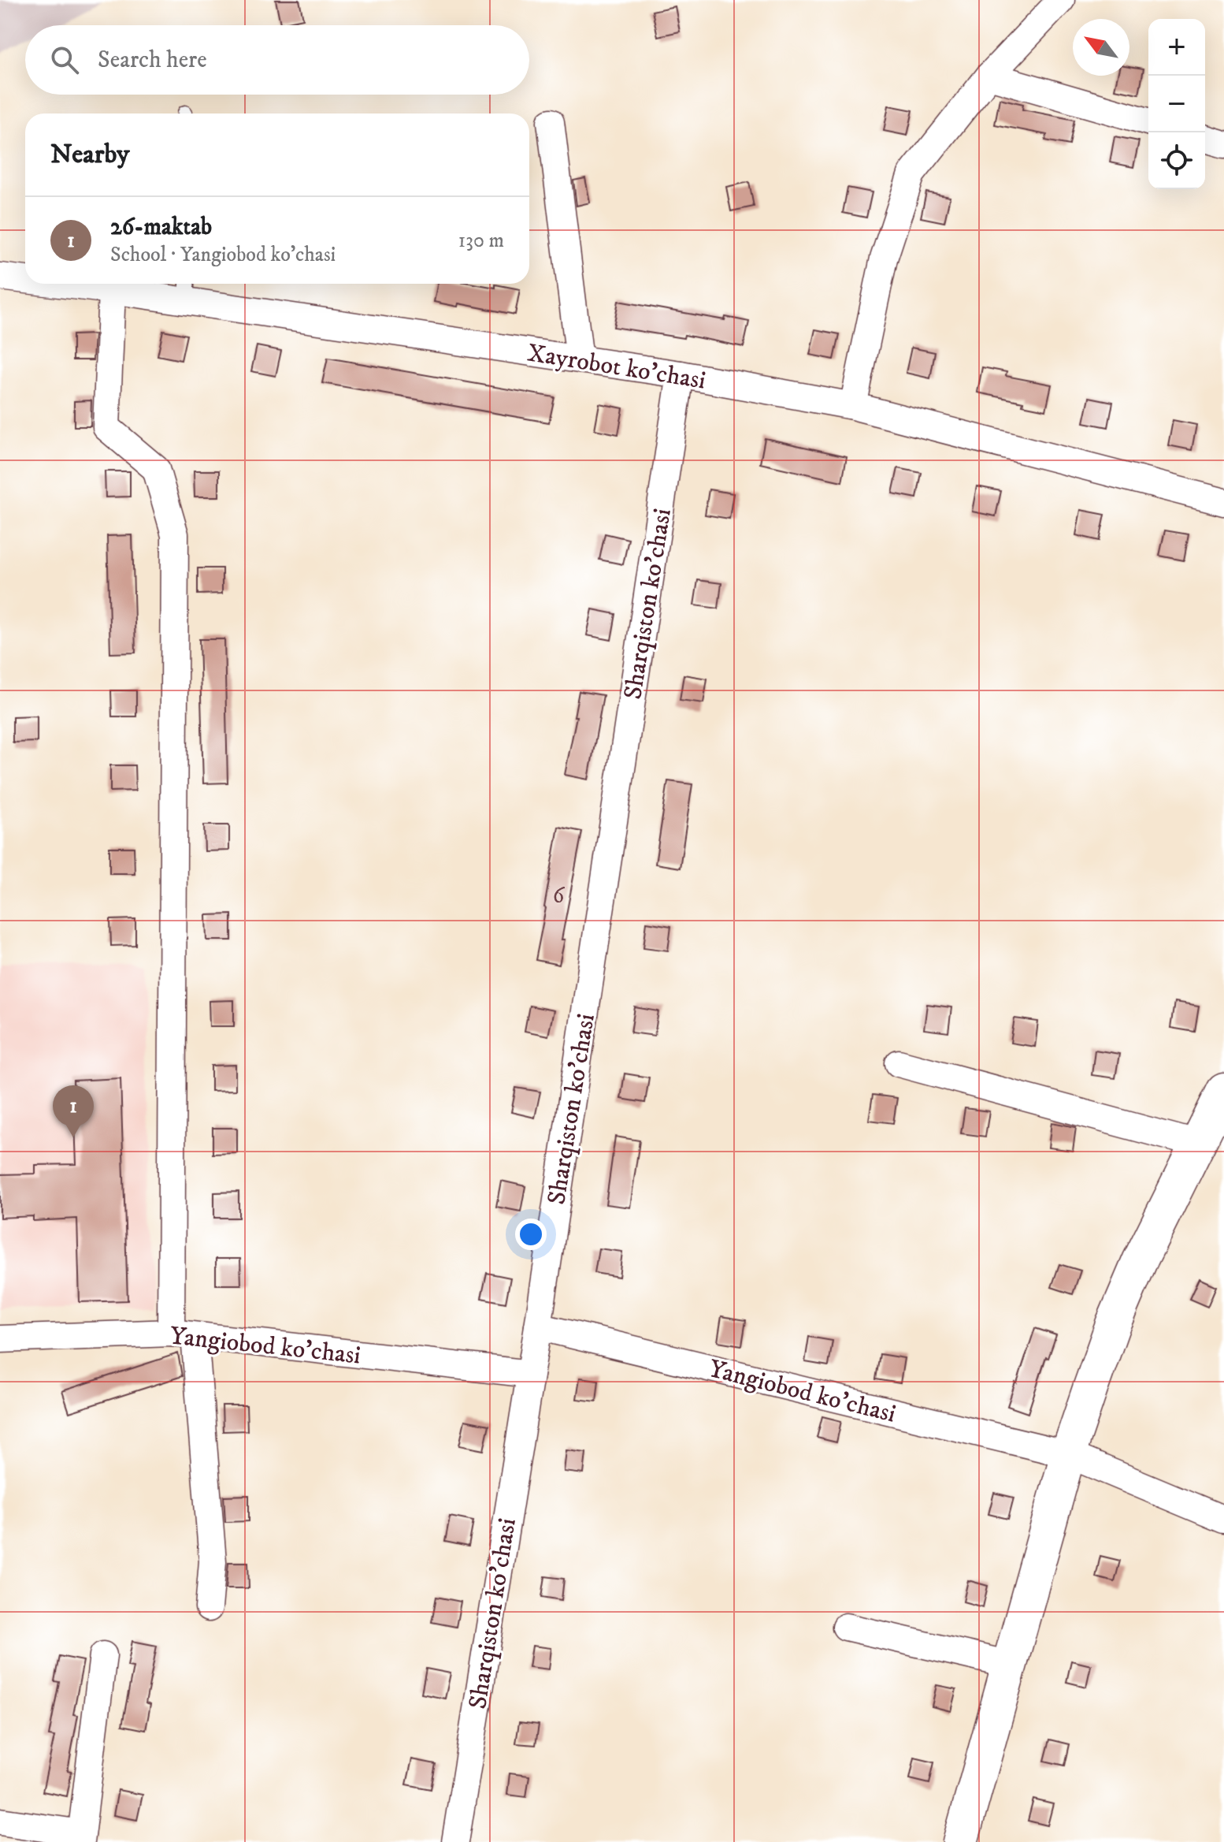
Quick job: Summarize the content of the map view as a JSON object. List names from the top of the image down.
{
  "streets": {
    "street": ["Xayrobot ko'chasi", "Sharqiston ko'chasi", "Yangiobod ko'chasi"]
  },
  "crossings": [
    ["Xayrobot ko'chasi", "Sharqiston ko'chasi"],
    ["Sharqiston ko'chasi", "Yangiobod ko'chasi"]
  ],
  "house_numbers": ["6"],
  "north": "top left",
  "page": {
    "map_buttons": ["+", "−"],
    "search": "Search here",
    "heading": "Nearby",
    "list": [
      {
        "mark": "1",
        "name": "26-maktab",
        "note": "School · Yangiobod ko'chasi",
        "value": "130 m"
      }
    ],
    "pins": "1"
  }
}
